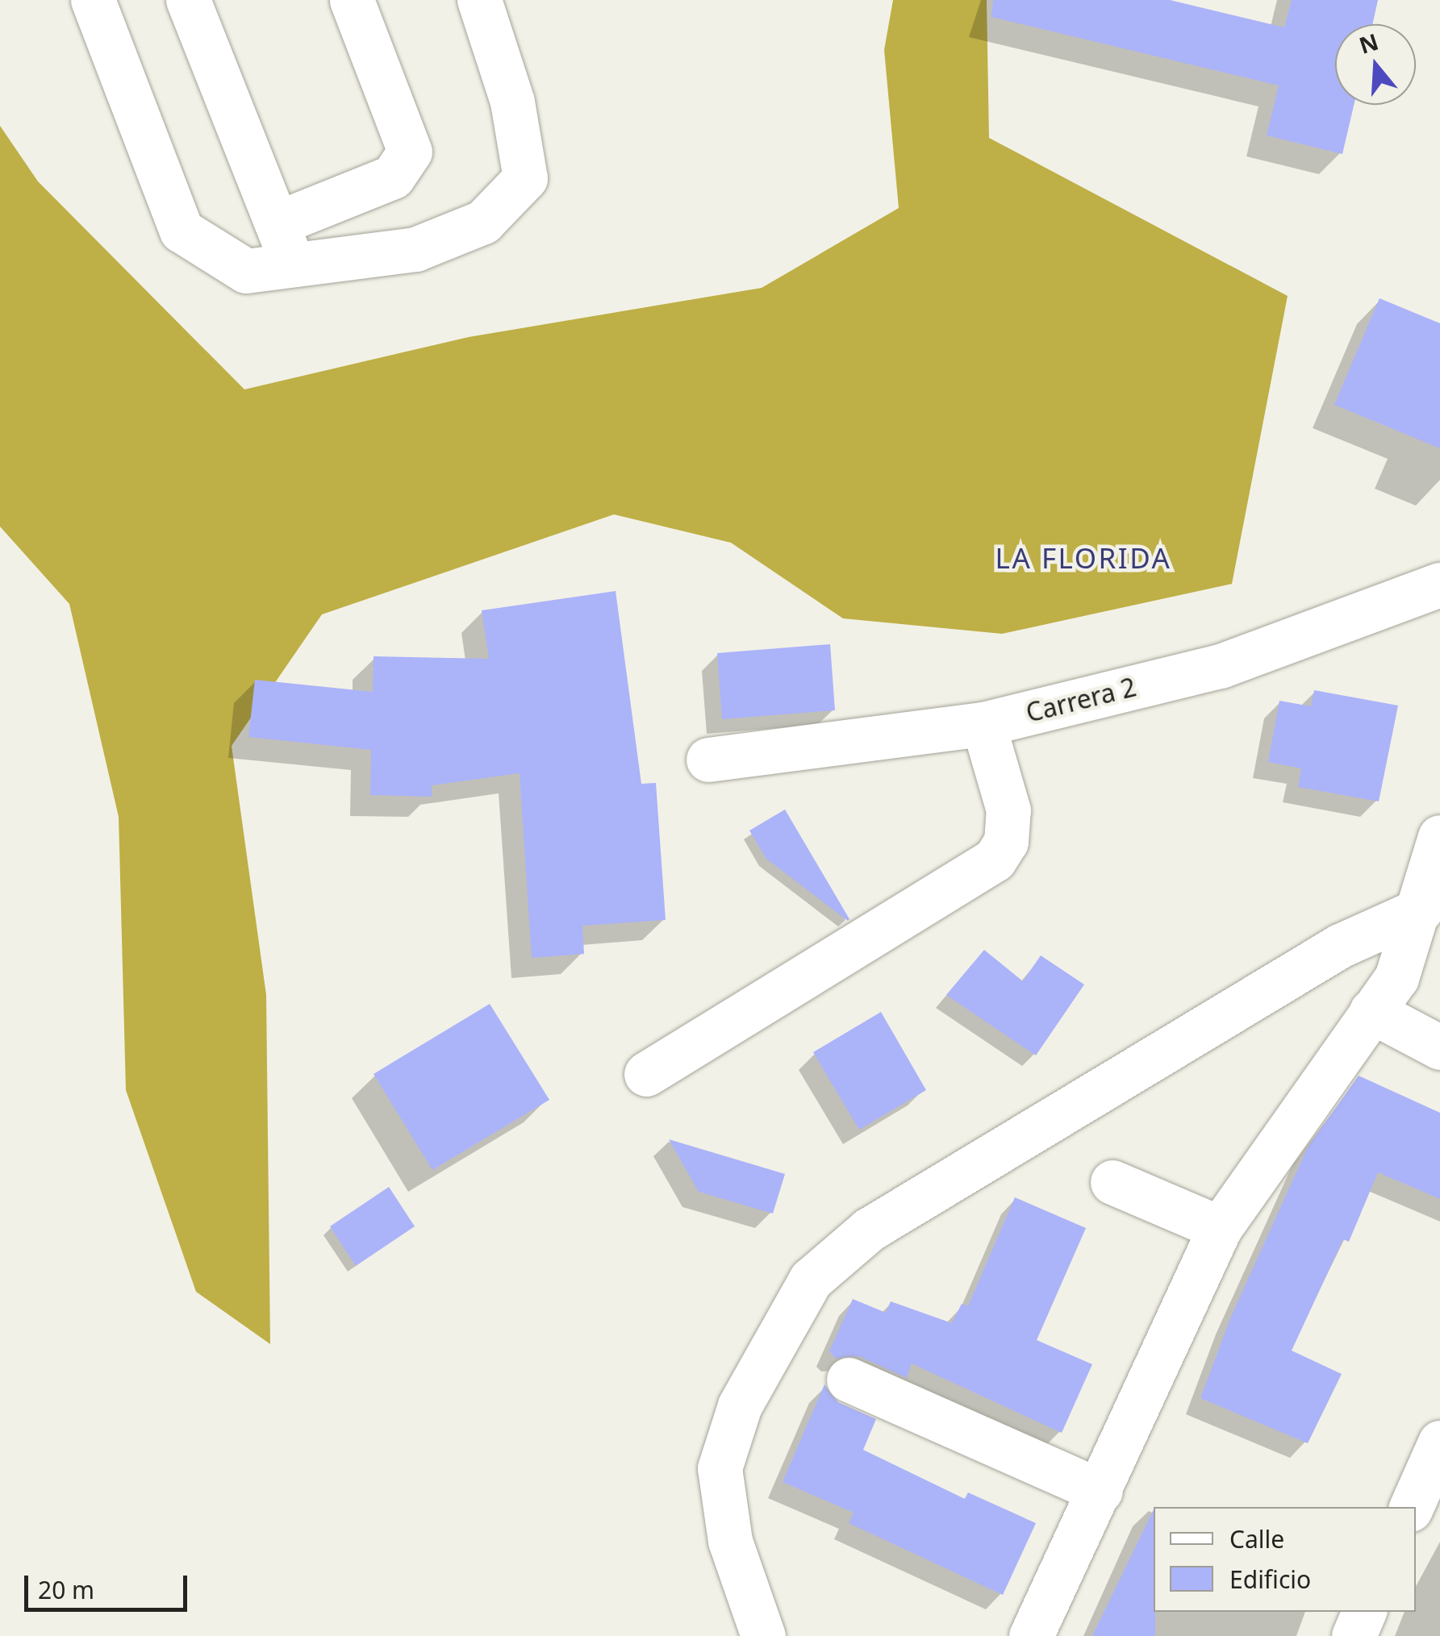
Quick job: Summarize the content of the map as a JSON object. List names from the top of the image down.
{
  "streets": {
    "street": ["Carrera 2"]
  },
  "districts": ["LA FLORIDA"],
  "legend": ["Calle", "Edificio"],
  "scale_bar": "20 m",
  "north": "top"
}
